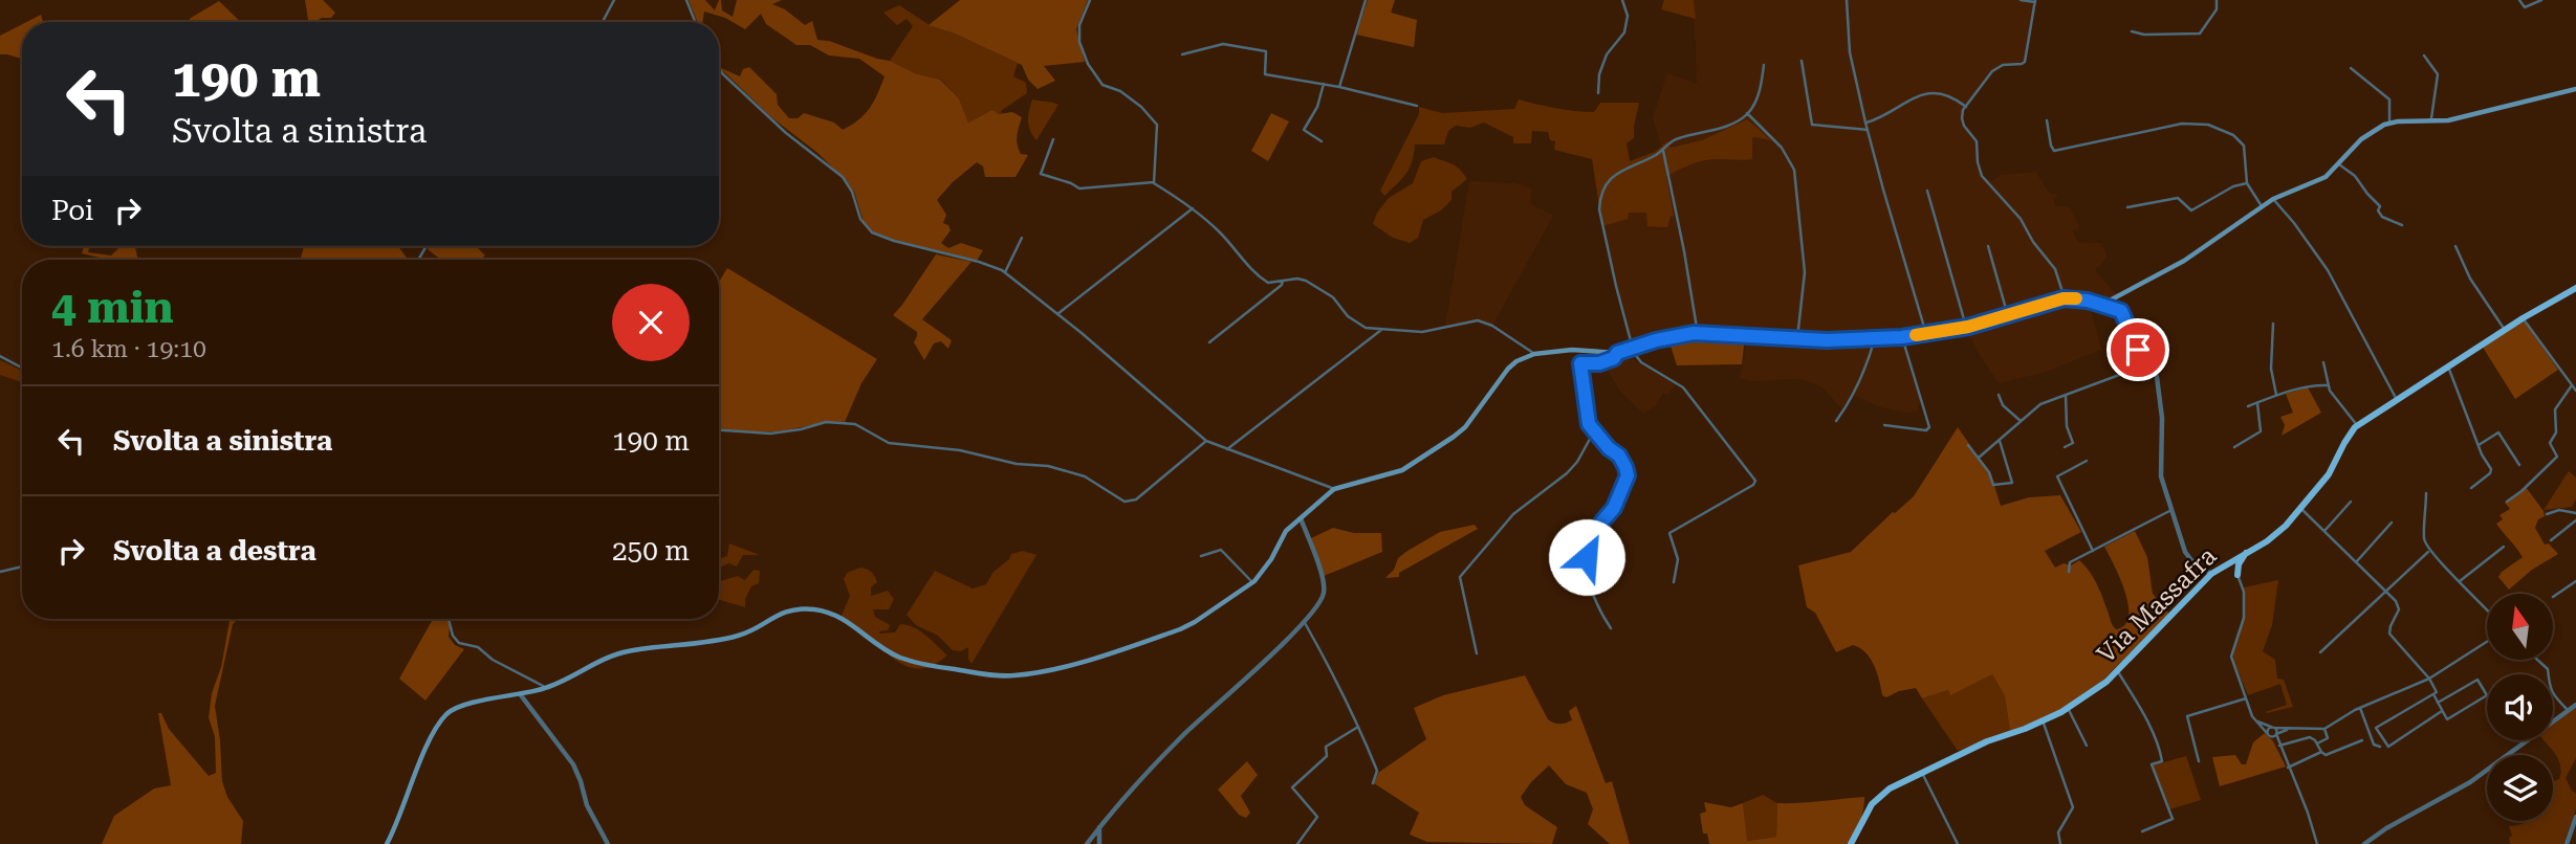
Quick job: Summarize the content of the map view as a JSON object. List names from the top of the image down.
{
  "streets": {
    "main road": ["Via Massafra"]
  },
  "north": "top",
  "page": {
    "turn": ["190 m", "Svolta a sinistra"],
    "then": "Poi",
    "heading": ["4 min", "1.6 km · 19:10"],
    "list": [
      {
        "name": "Svolta a sinistra",
        "value": "190 m"
      },
      {
        "name": "Svolta a destra",
        "value": "250 m"
      }
    ]
  }
}
